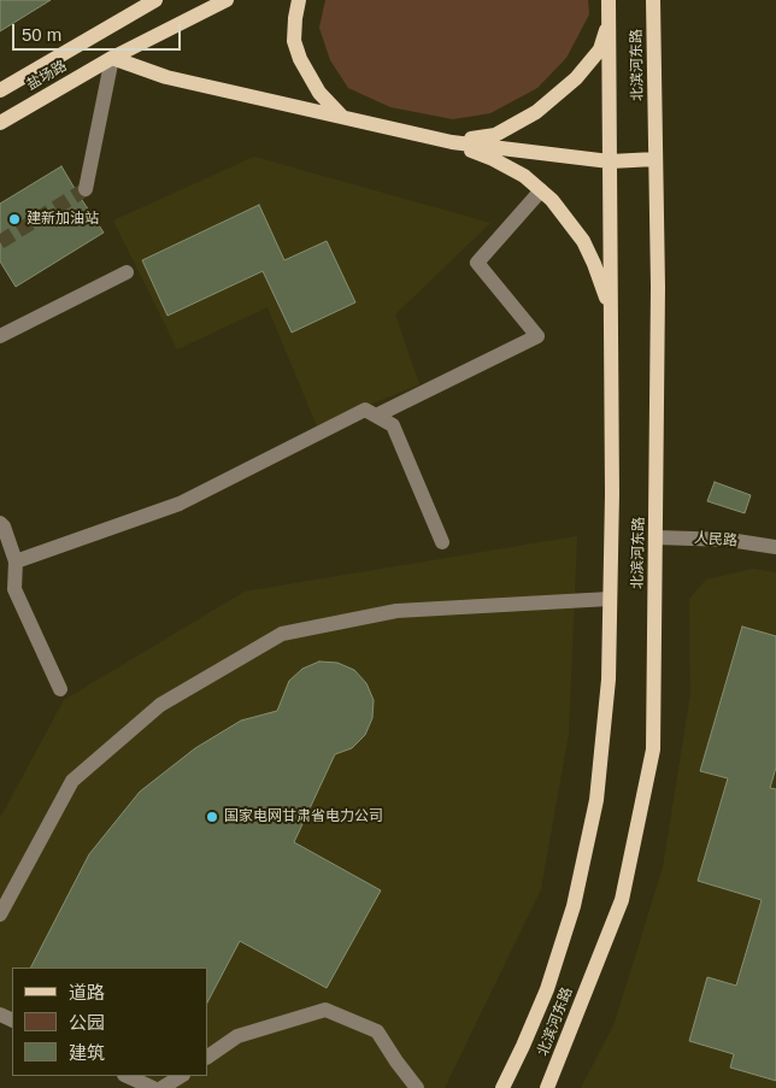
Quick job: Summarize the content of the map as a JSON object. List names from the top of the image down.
{
  "streets": {
    "main road": ["北滨河东路", "盐场路"],
    "street": ["人民路"]
  },
  "crossings": [
    ["北滨河东路", "人民路"]
  ],
  "places": ["建新加油站", "国家电网甘肃省电力公司"],
  "legend": ["道路", "公园", "建筑"],
  "scale_bar": "50 m"
}
